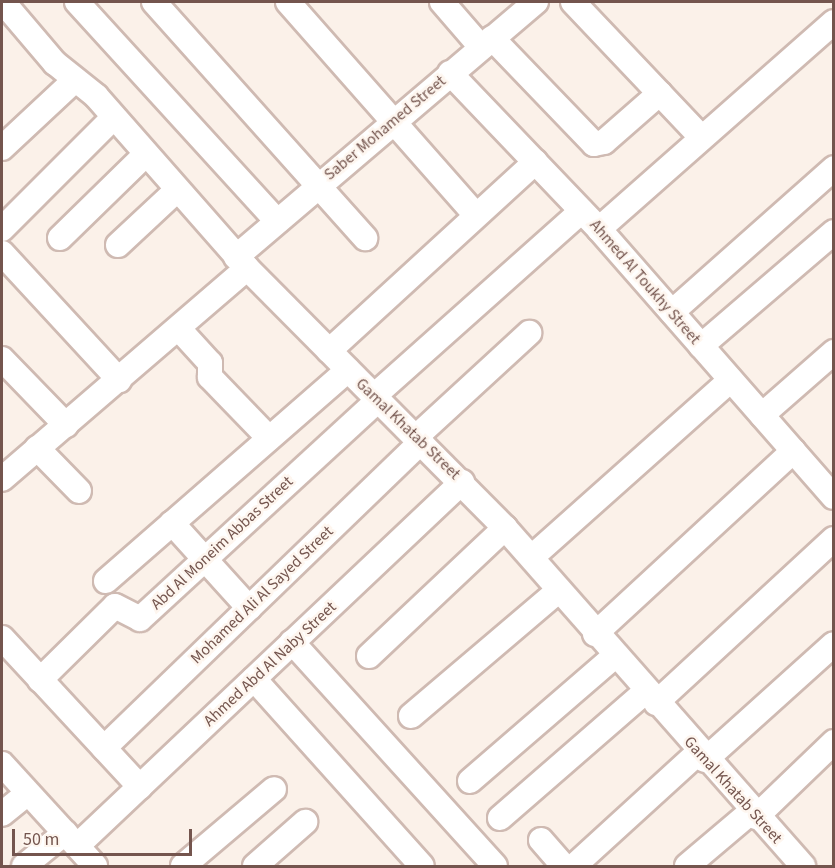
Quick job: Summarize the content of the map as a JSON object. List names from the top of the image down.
{
  "streets": {
    "street": [
      "Saber Mohamed Street",
      "Ahmed Al Toukhy Street",
      "Gamal Khatab Street",
      "Abd Al Moneim Abbas Street",
      "Mohamed Ali Al Sayed Street",
      "Ahmed Abd Al Naby Street"
    ]
  },
  "crossings": [
    ["Saber Mohamed Street", "Ahmed Al Toukhy Street"],
    ["Saber Mohamed Street", "Gamal Khatab Street"],
    ["Ahmed Al Toukhy Street", "Abd Al Moneim Abbas Street"],
    ["Gamal Khatab Street", "Abd Al Moneim Abbas Street"],
    ["Gamal Khatab Street", "Mohamed Ali Al Sayed Street"],
    ["Gamal Khatab Street", "Ahmed Abd Al Naby Street"]
  ],
  "scale_bar": "50 m"
}
